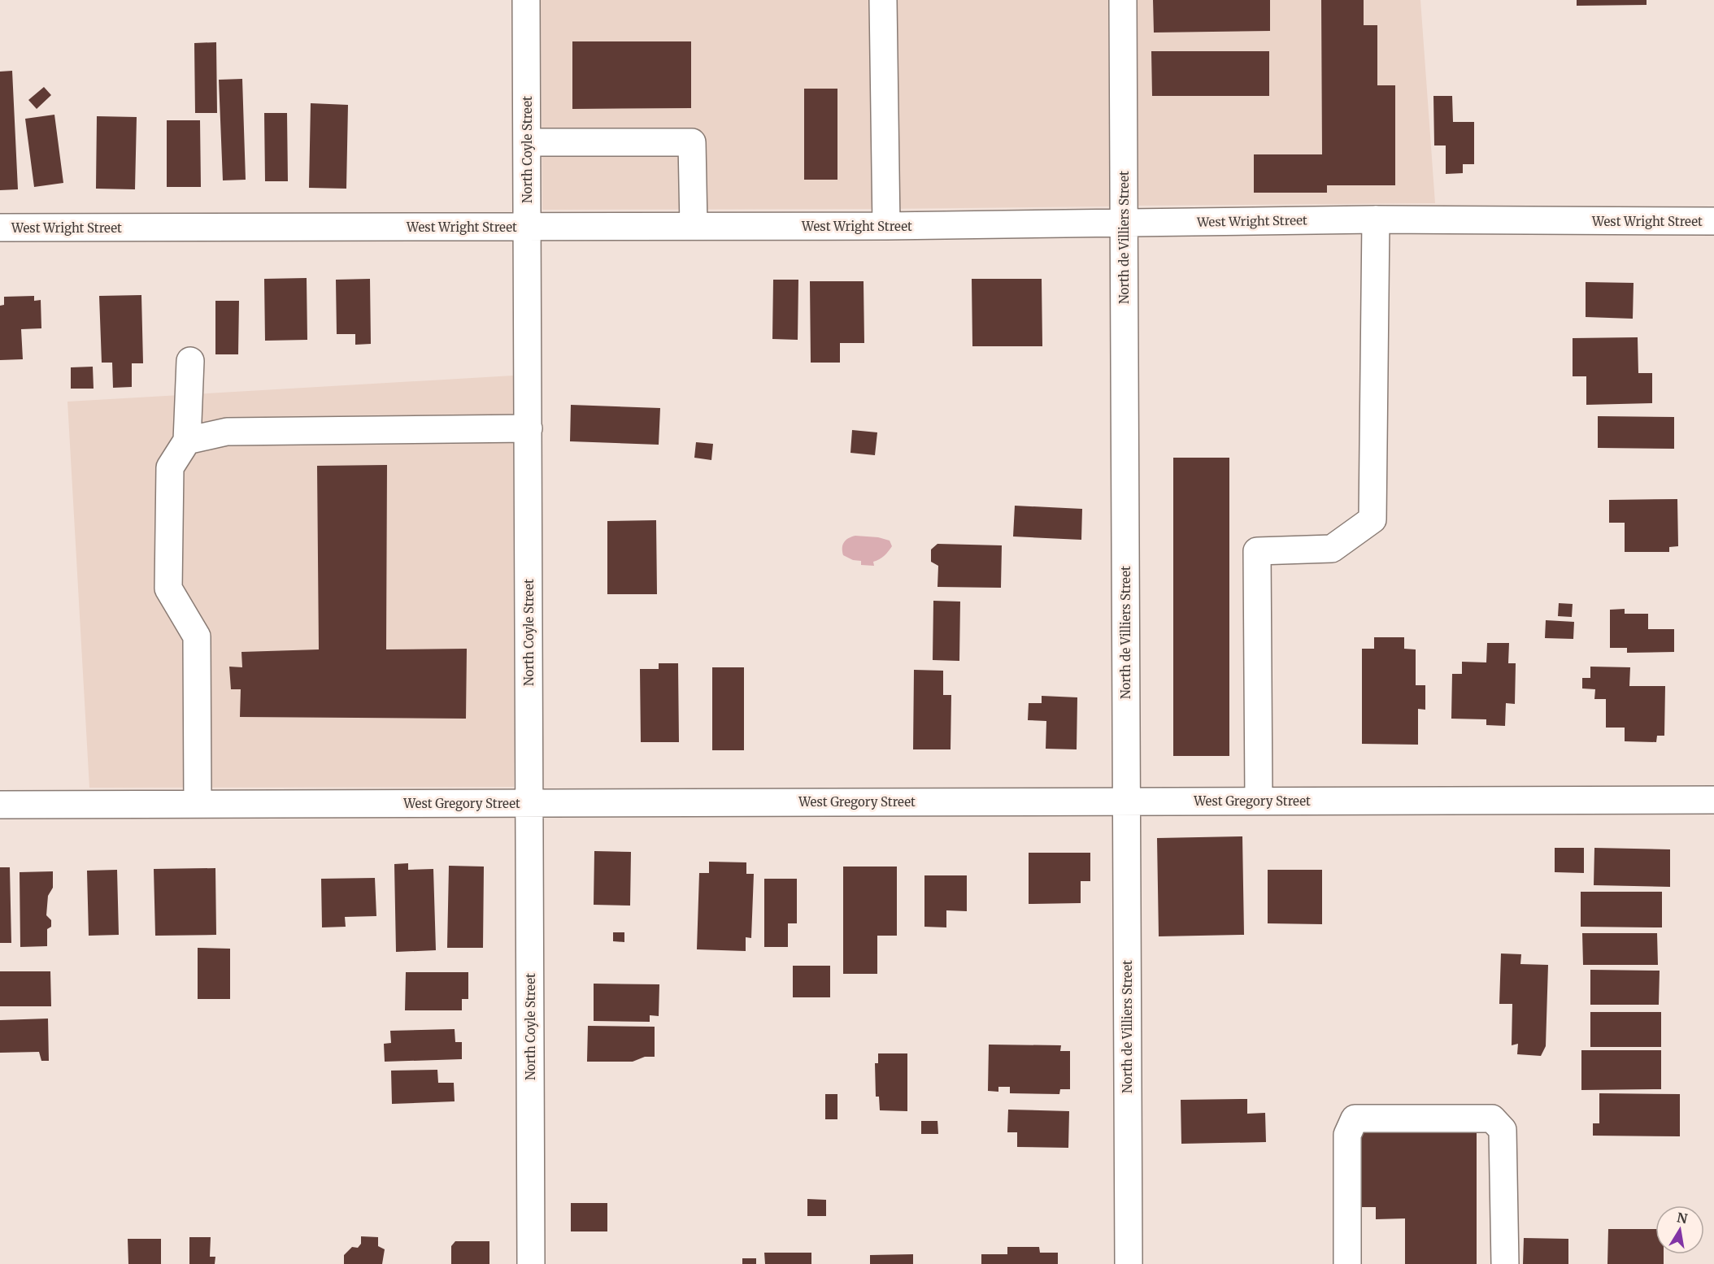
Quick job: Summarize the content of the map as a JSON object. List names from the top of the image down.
{
  "streets": {
    "street": [
      "North Coyle Street",
      "West Wright Street",
      "North de Villiers Street",
      "West Gregory Street"
    ]
  },
  "crossings": [
    ["North Coyle Street", "West Wright Street"],
    ["North Coyle Street", "West Gregory Street"],
    ["West Wright Street", "North de Villiers Street"],
    ["North de Villiers Street", "West Gregory Street"]
  ],
  "north": "top"
}
